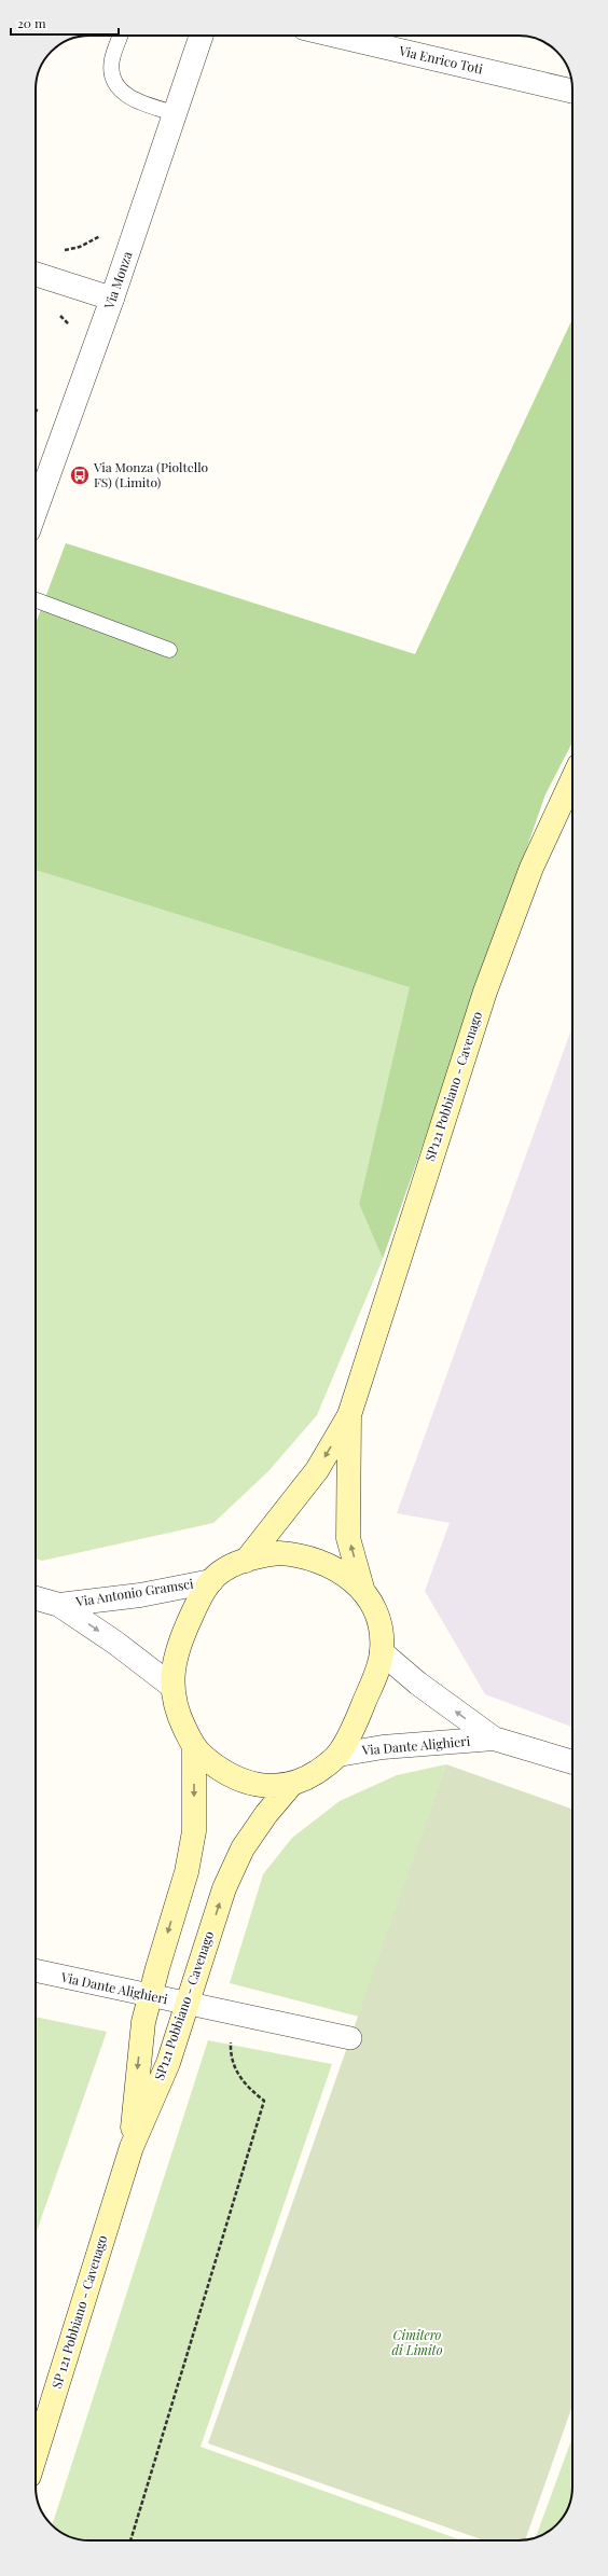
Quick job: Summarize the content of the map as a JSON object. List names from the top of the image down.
{
  "streets": {
    "main road": ["SP121 Pobbiano - Cavenago", "SP 121 Pobbiano - Cavenago"],
    "street": [
      "Via Enrico Toti",
      "Via Monza",
      "Via Antonio Gramsci",
      "Via Dante Alighieri"
    ]
  },
  "crossings": [
    ["SP121 Pobbiano - Cavenago", "Via Dante Alighieri"],
    ["SP121 Pobbiano - Cavenago", "SP 121 Pobbiano - Cavenago"]
  ],
  "one_way": ["Via Antonio Gramsci"],
  "parks": ["Cimitero di Limito"],
  "places": {
    "bus stop": ["Via Monza (Pioltello FS) (Limito)"]
  },
  "scale_bar": "20 m"
}
